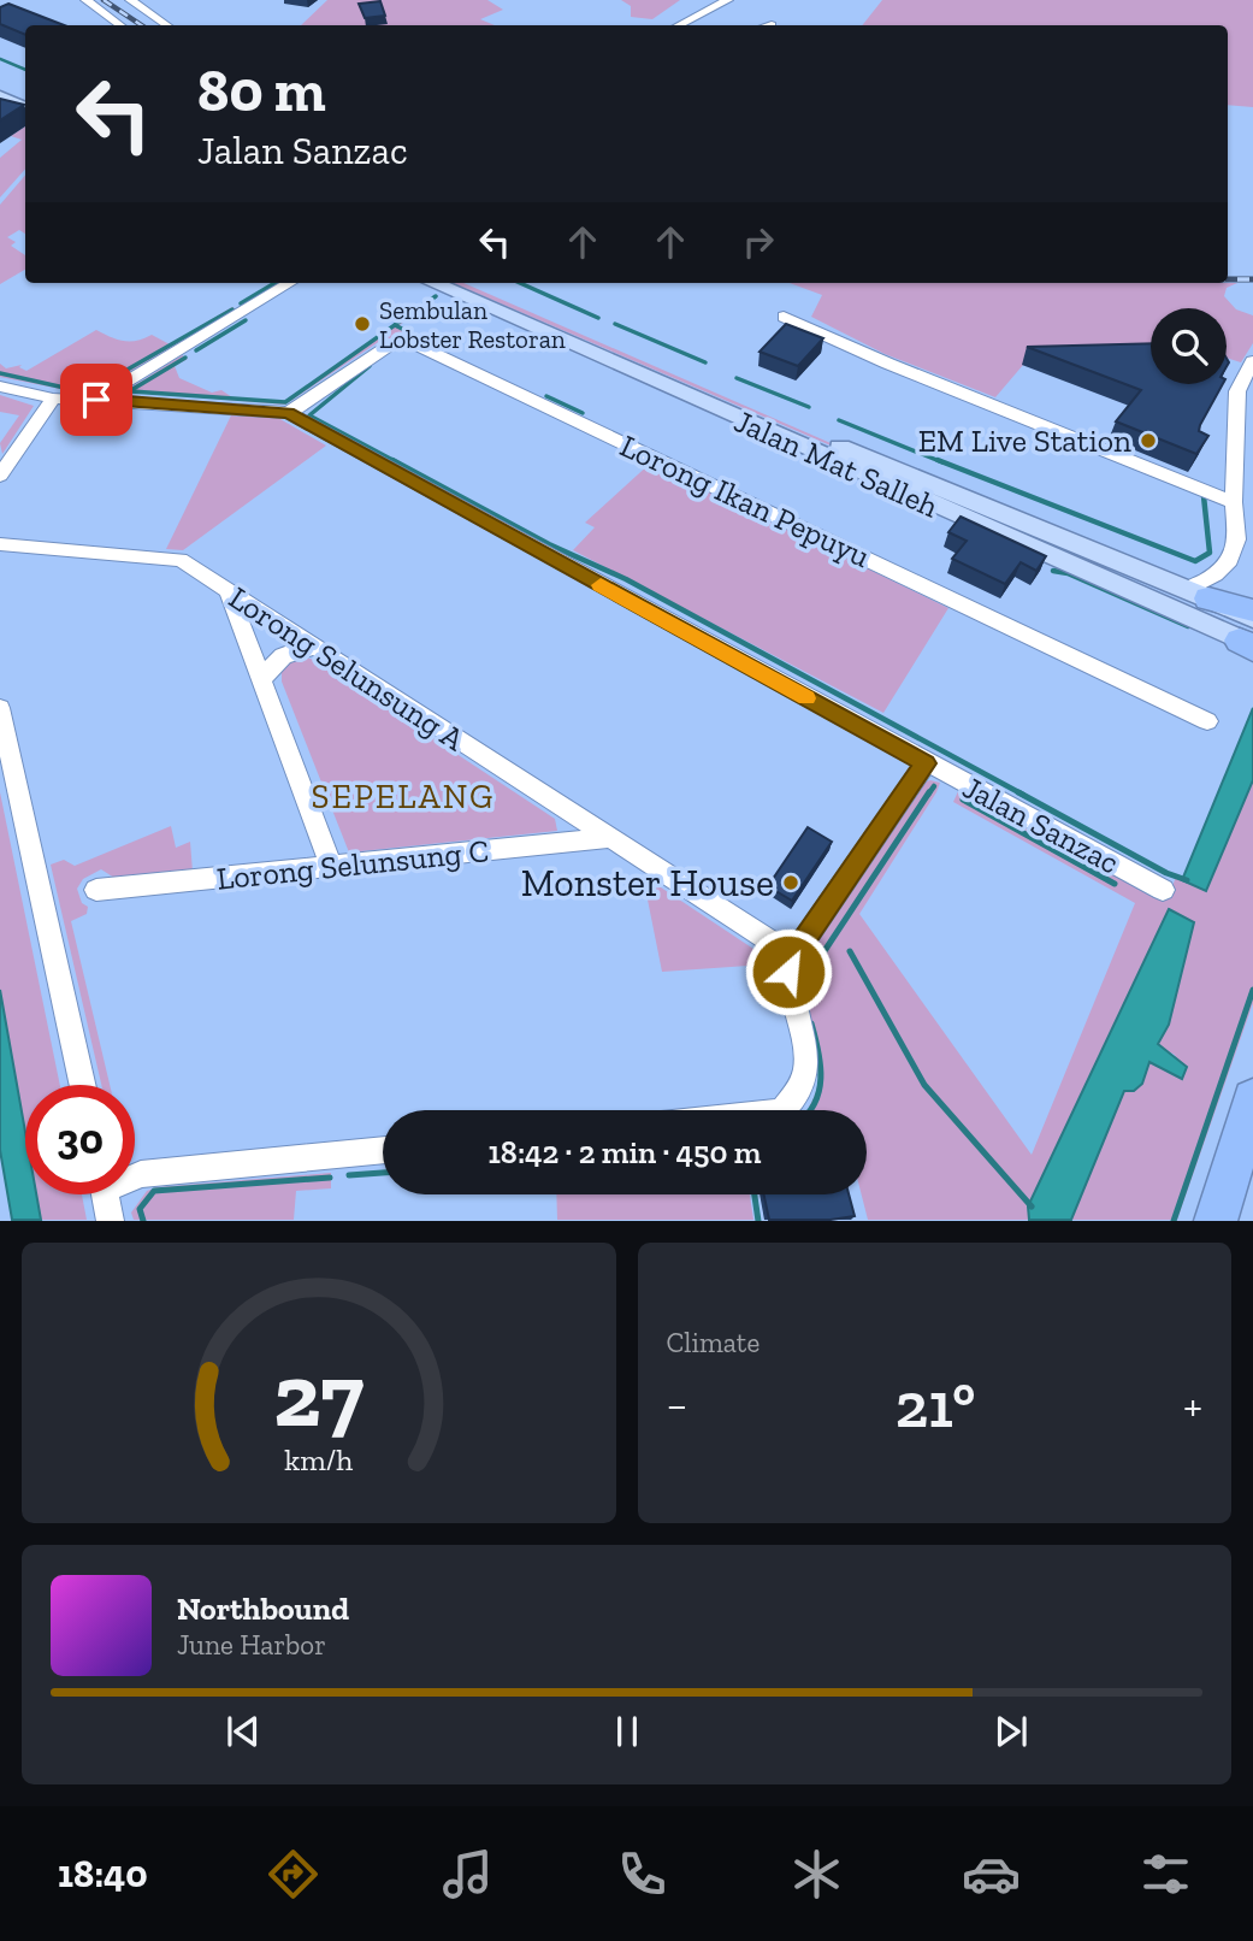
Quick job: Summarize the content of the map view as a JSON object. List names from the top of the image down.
{
  "streets": {
    "main road": ["Jalan Mat Salleh"],
    "street": [
      "Lorong Ikan Pepuyu",
      "Lorong Selunsung A",
      "Jalan Sanzac",
      "Lorong Selunsung C"
    ]
  },
  "crossings": [
    ["Lorong Ikan Pepuyu", "Jalan Sanzac"],
    ["Lorong Selunsung A", "Lorong Selunsung C"]
  ],
  "districts": ["SEPELANG"],
  "places": ["Sembulan Lobster Restoran", "EM Live Station", "Monster House"],
  "page": {
    "turn": ["80 m", "Jalan Sanzac"],
    "limit": "30",
    "trip": "18:42 · 2 min · 450 m",
    "tile": "Climate",
    "heat": ["−", "21°", "+"],
    "song": ["Northbound", "June Harbor"],
    "tabs": "18:40",
    "gauge": ["27", "km/h"]
  }
}
